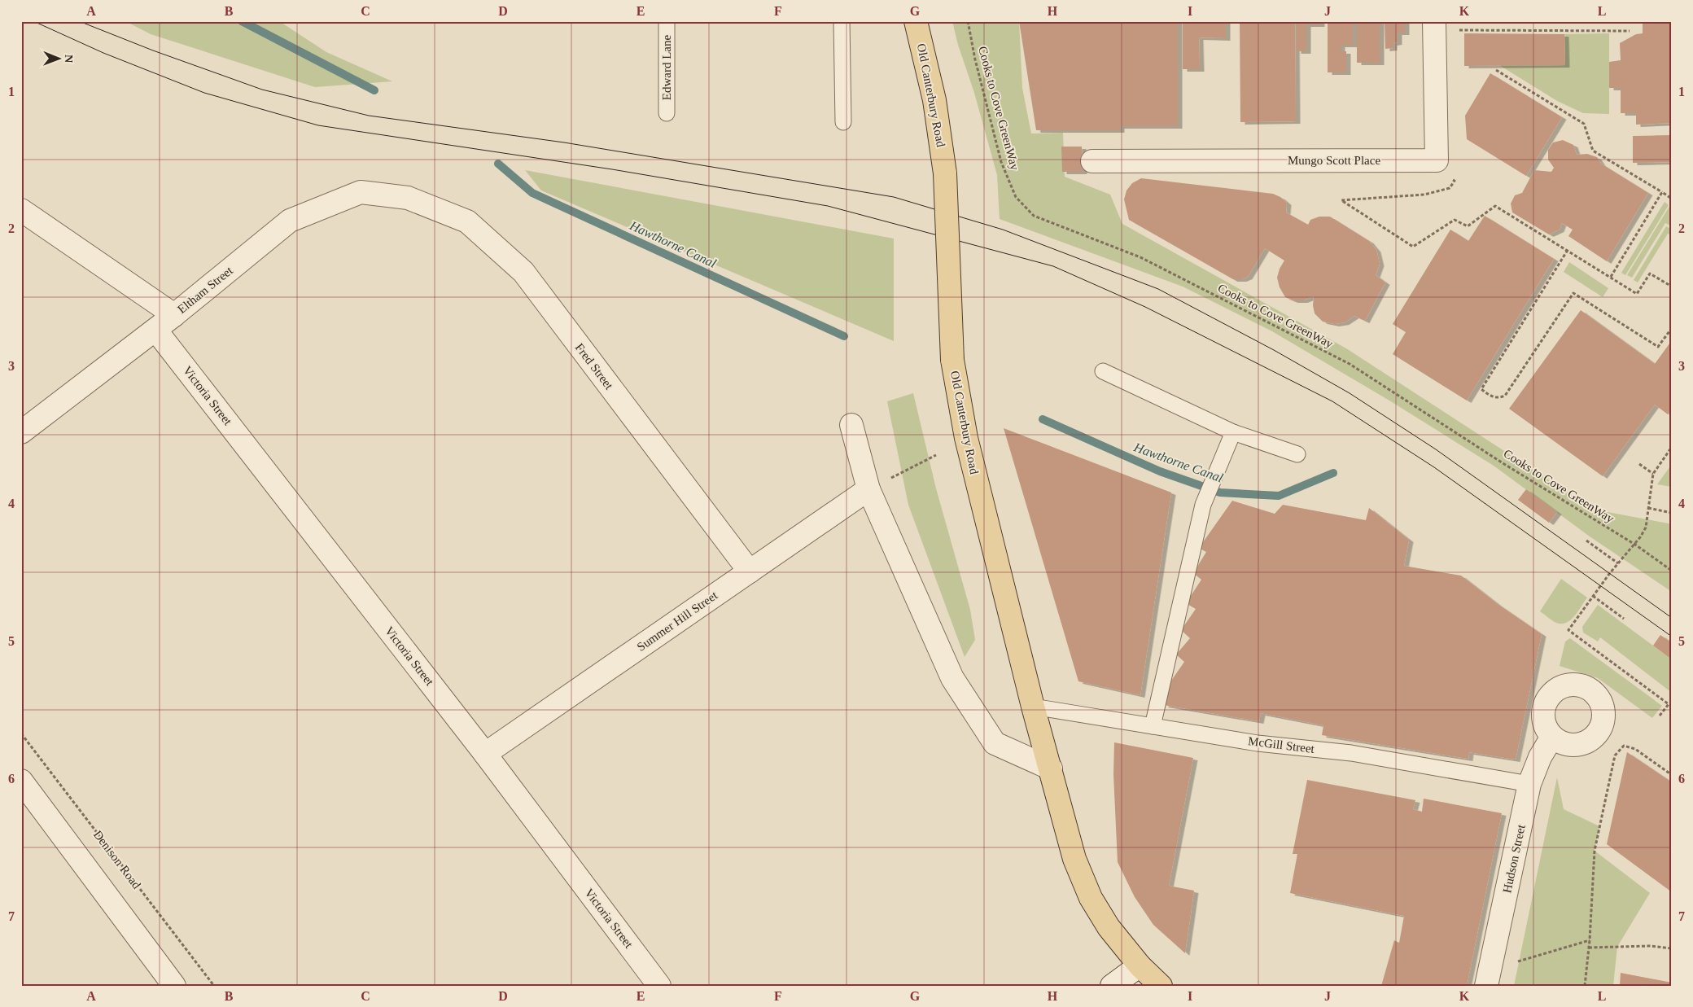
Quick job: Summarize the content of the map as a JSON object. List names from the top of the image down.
{
  "streets": {
    "main road": ["Old Canterbury Road"],
    "street": [
      "Mungo Scott Place",
      "Eltham Street",
      "Fred Street",
      "Victoria Street",
      "Summer Hill Street",
      "Hudson Street"
    ],
    "lane": ["Edward Lane", "McGill Street"],
    "path": ["Cooks to Cove GreenWay", "Denison Road"]
  },
  "crossings": [
    ["Old Canterbury Road", "McGill Street"],
    ["Eltham Street", "Fred Street"],
    ["Eltham Street", "Victoria Street"],
    ["Fred Street", "Summer Hill Street"],
    ["Victoria Street", "Summer Hill Street"],
    ["McGill Street", "Hudson Street"]
  ],
  "water": ["Hawthorne Canal"],
  "north": "right",
  "grid": {
    "columns": [
      "A",
      "B",
      "C",
      "D",
      "E",
      "F",
      "G",
      "H",
      "I",
      "J",
      "K",
      "L"
    ],
    "rows": [
      "1",
      "2",
      "3",
      "4",
      "5",
      "6",
      "7"
    ]
  }
}
